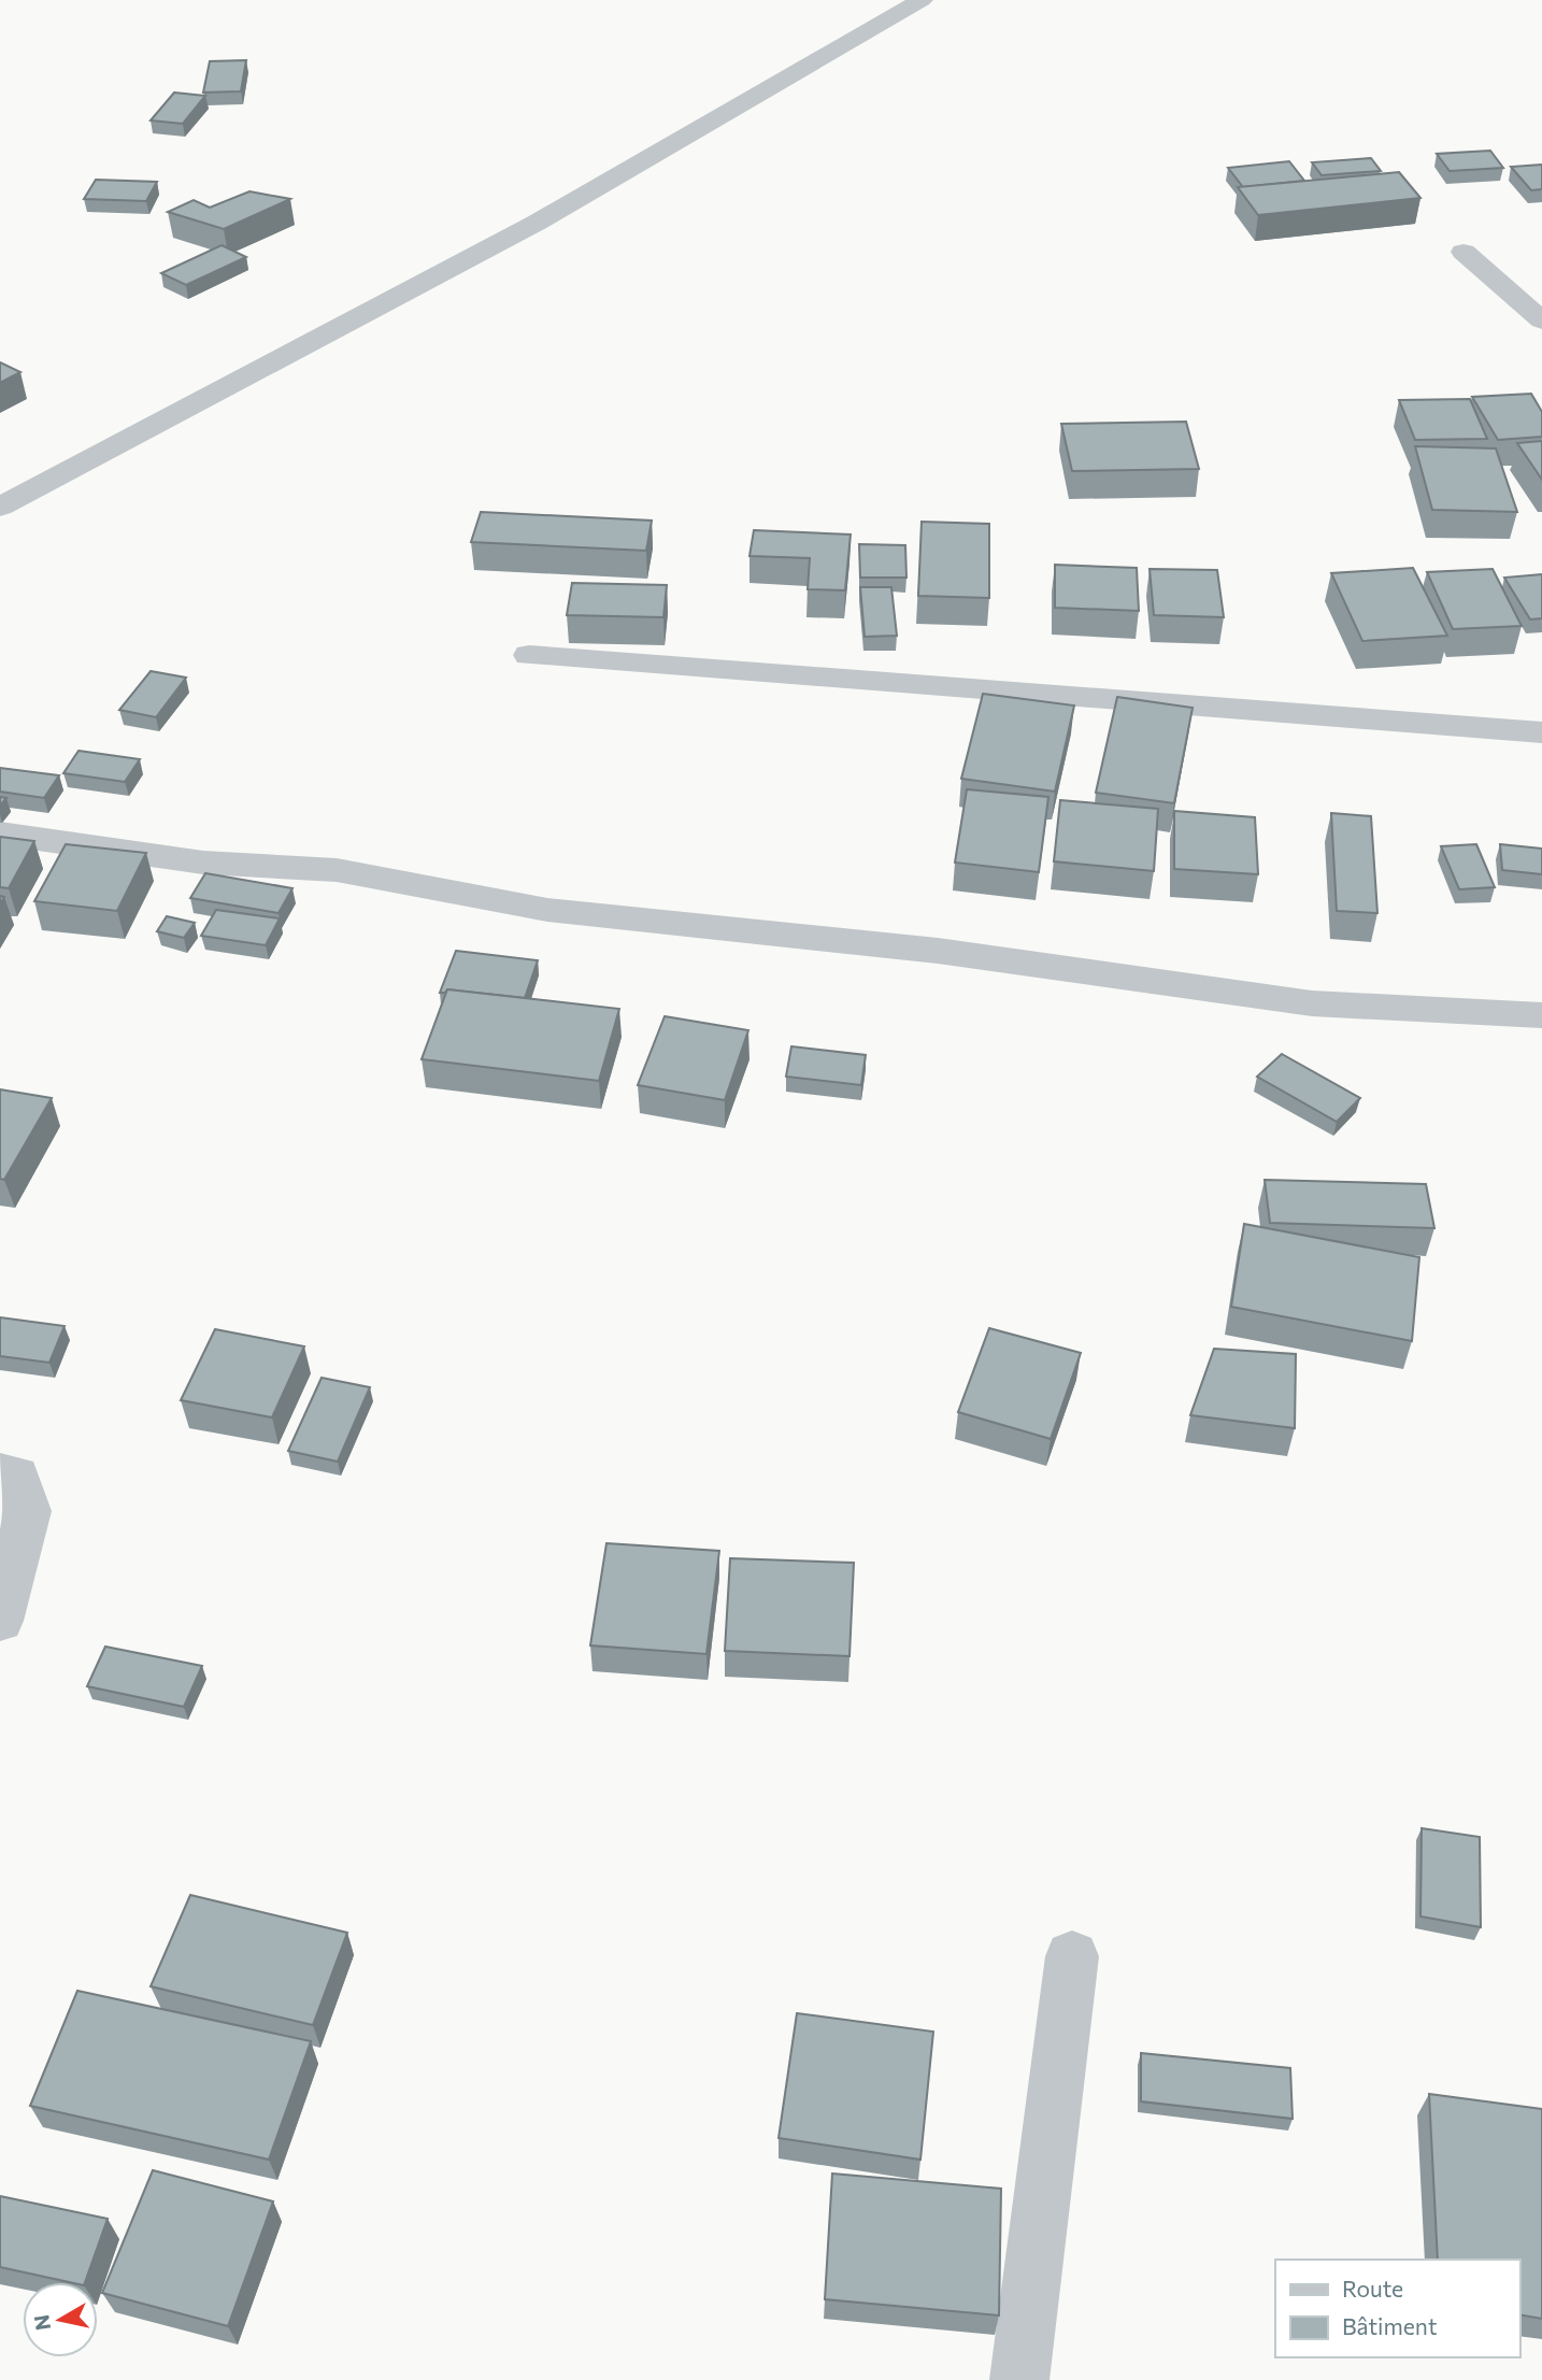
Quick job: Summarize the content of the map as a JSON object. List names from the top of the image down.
{
  "legend": ["Route", "Bâtiment"],
  "north": "left"
}
